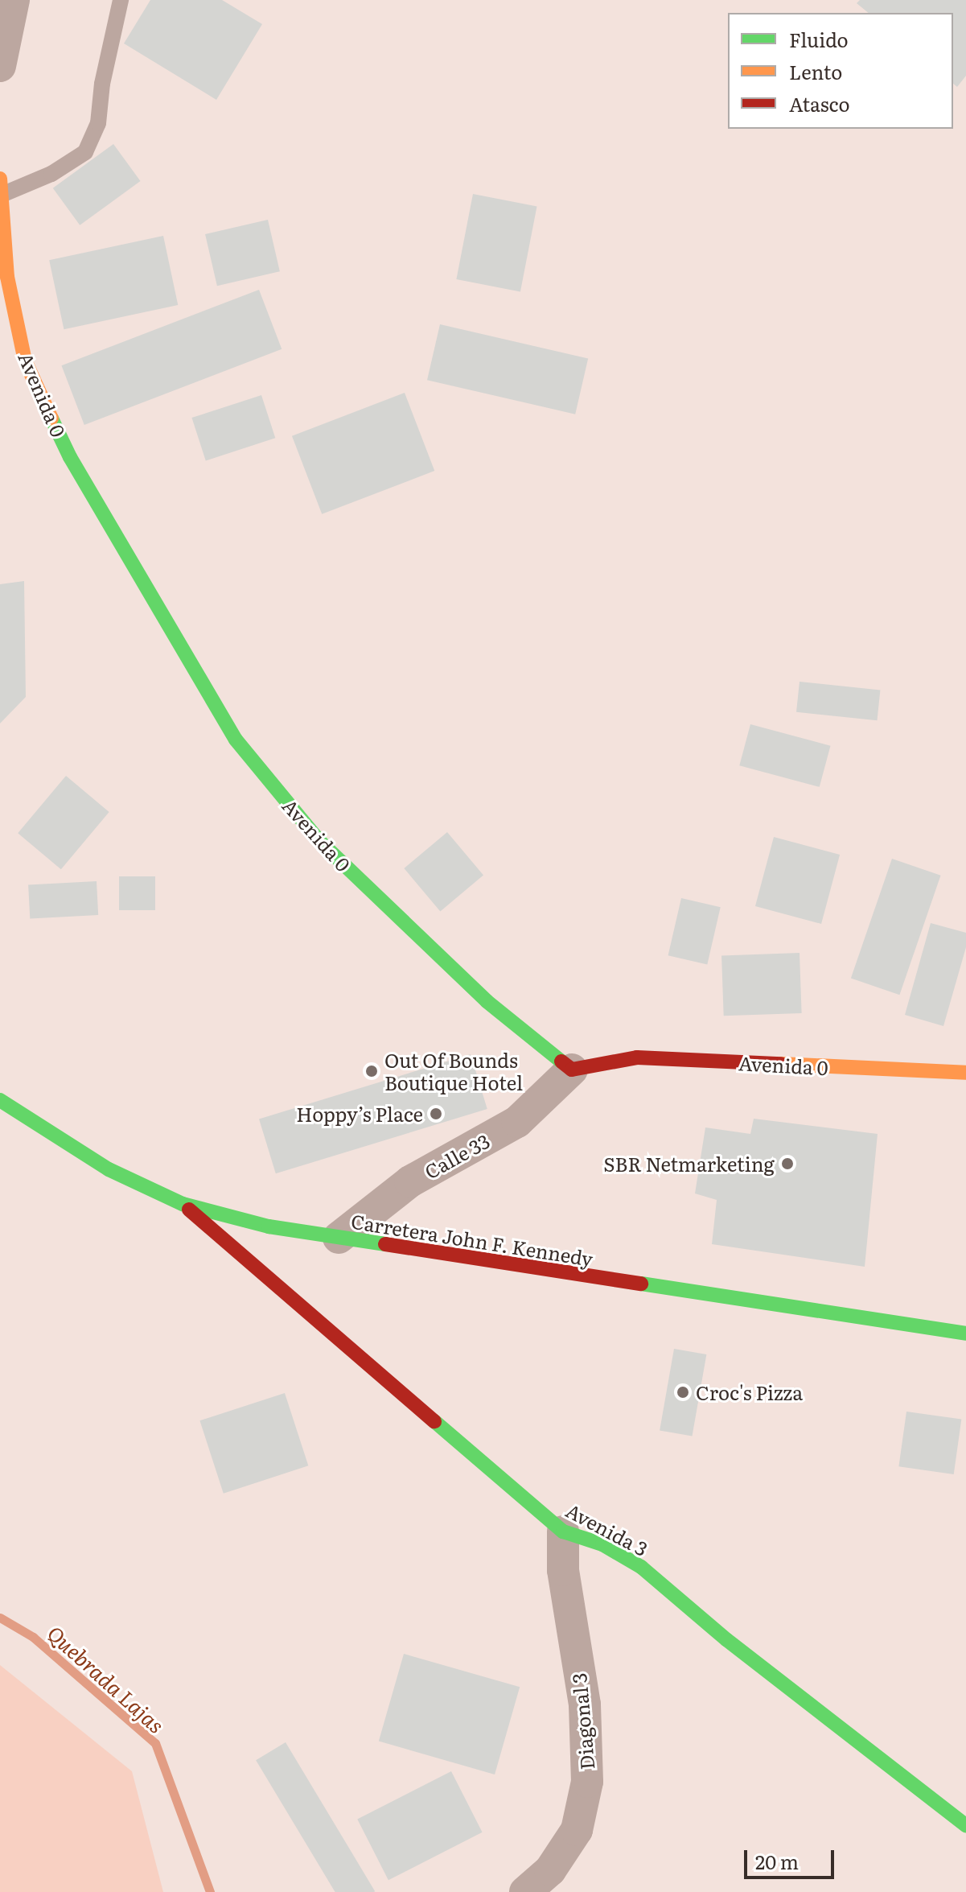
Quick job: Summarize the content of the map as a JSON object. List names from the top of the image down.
{
  "streets": {
    "street": [
      "Avenida 0",
      "Calle 33",
      "Carretera John F. Kennedy",
      "Avenida 3",
      "Diagonal 3"
    ]
  },
  "crossings": [
    ["Avenida 0", "Calle 33"],
    ["Calle 33", "Carretera John F. Kennedy"],
    ["Carretera John F. Kennedy", "Avenida 3"],
    ["Avenida 3", "Diagonal 3"]
  ],
  "water": ["Quebrada Lajas"],
  "places": [
    "Out Of Bounds Boutique Hotel",
    "Hoppy’s Place",
    "SBR Netmarketing",
    "Croc's Pizza"
  ],
  "legend": ["Fluido", "Lento", "Atasco"],
  "scale_bar": "20 m"
}
